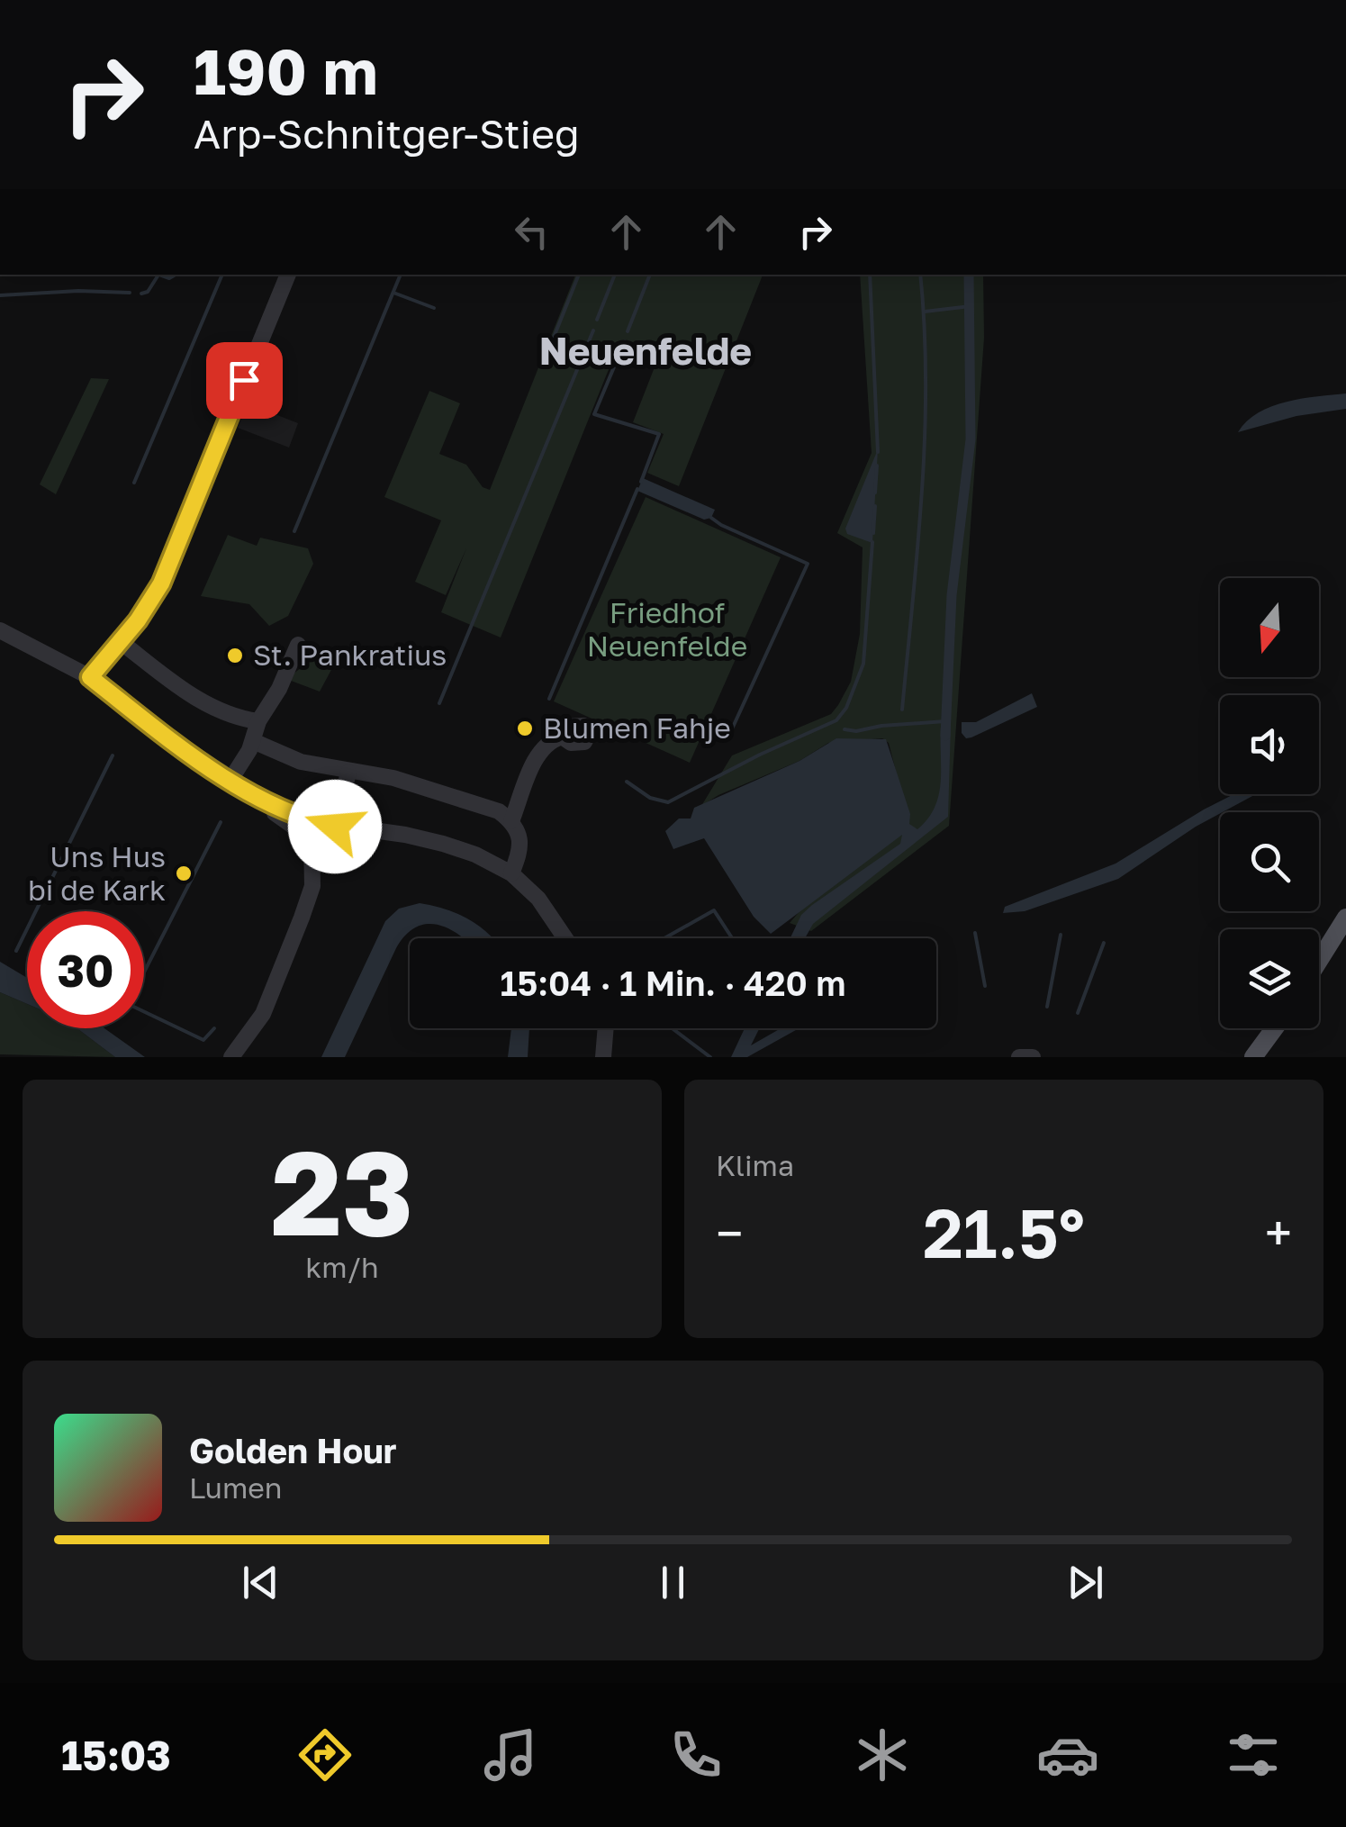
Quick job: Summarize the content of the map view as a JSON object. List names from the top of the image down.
{
  "districts": ["Neuenfelde"],
  "parks": ["Friedhof Neuenfelde"],
  "places": ["St. Pankratius", "Blumen Fahje", "Uns Hus bi de Kark"],
  "north": "bottom",
  "page": {
    "turn": ["190 m", "Arp-Schnitger-Stieg"],
    "limit": "30",
    "trip": "15:04 · 1 Min. · 420 m",
    "tile": [
      ["23", "km/h"],
      "Klima"
    ],
    "heat": ["−", "21.5°", "+"],
    "song": ["Golden Hour", "Lumen"],
    "tabs": "15:03"
  }
}
